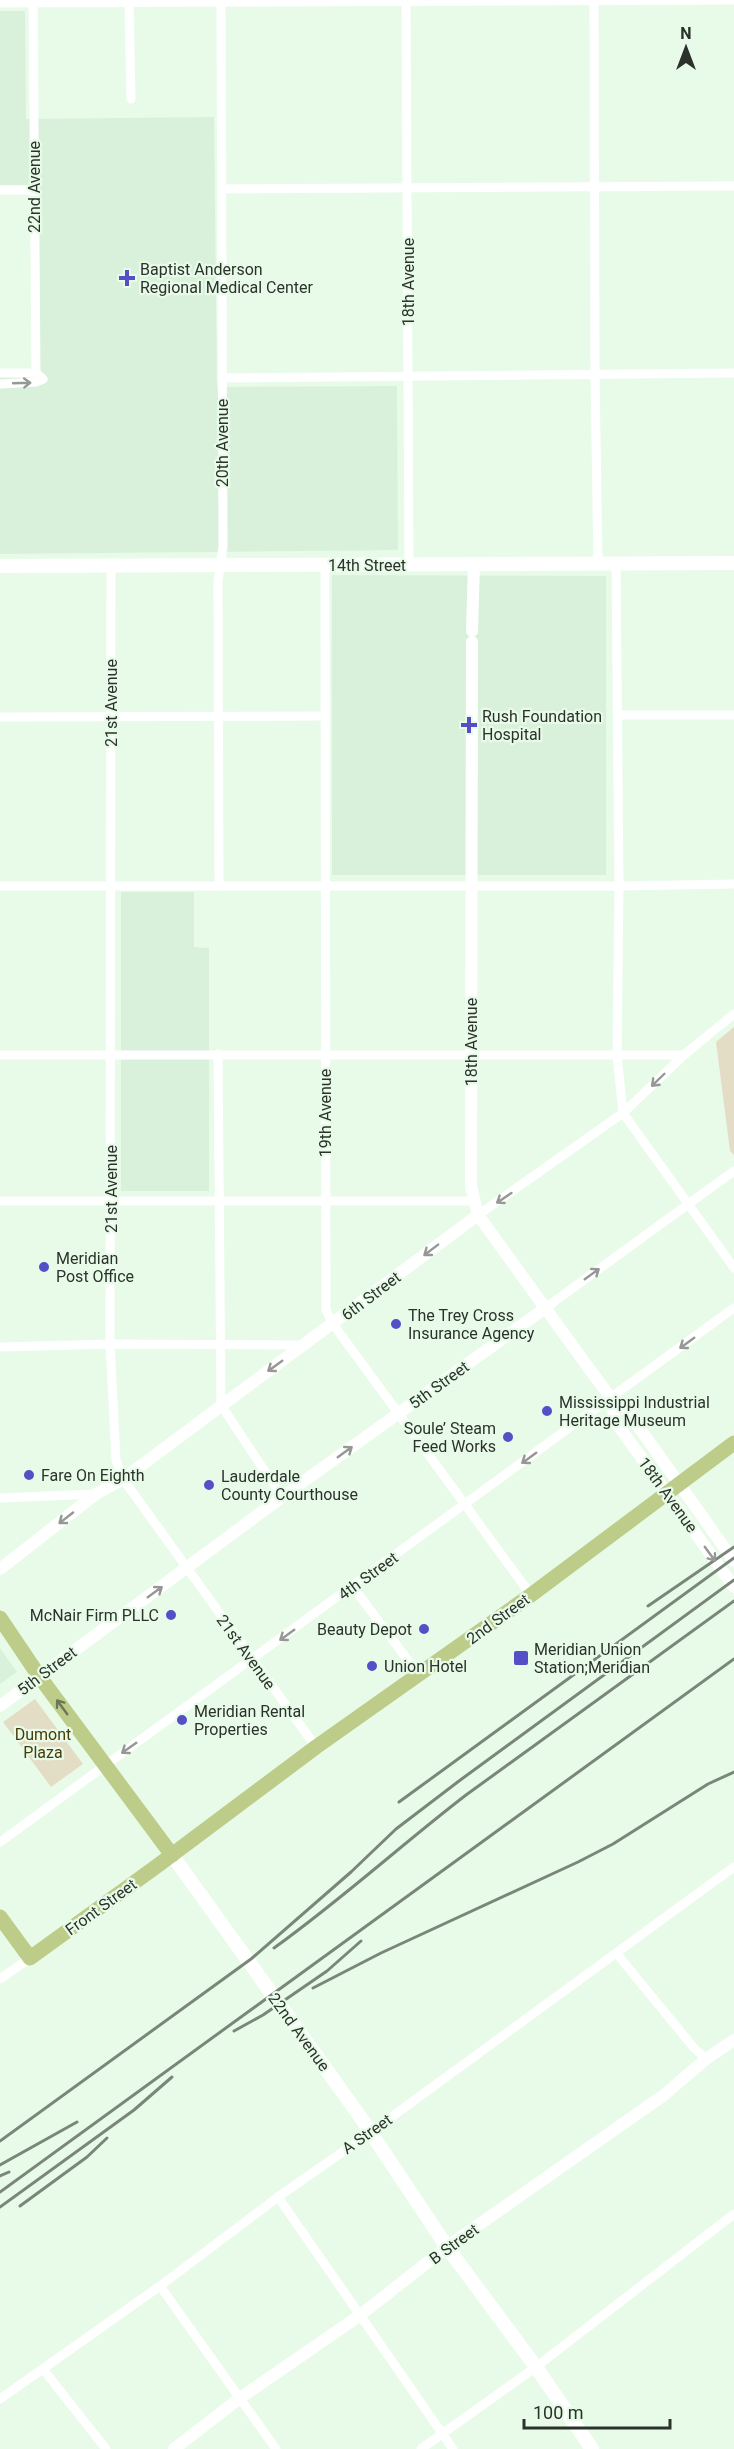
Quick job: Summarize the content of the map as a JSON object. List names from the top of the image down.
{
  "streets": {
    "main road": [
      "22nd Avenue",
      "14th Street",
      "2nd Street",
      "Front Street"
    ],
    "street": [
      "18th Avenue",
      "20th Avenue",
      "21st Avenue",
      "19th Avenue",
      "6th Street",
      "5th Street",
      "4th Street",
      "A Street",
      "B Street"
    ]
  },
  "crossings": [
    ["22nd Avenue", "5th Street"],
    ["22nd Avenue", "4th Street"],
    ["22nd Avenue", "2nd Street"],
    ["22nd Avenue", "Front Street"],
    ["22nd Avenue", "A Street"],
    ["22nd Avenue", "B Street"],
    ["18th Avenue", "14th Street"],
    ["18th Avenue", "6th Street"],
    ["18th Avenue", "5th Street"],
    ["18th Avenue", "4th Street"],
    ["20th Avenue", "14th Street"],
    ["14th Street", "21st Avenue"],
    ["14th Street", "19th Avenue"],
    ["21st Avenue", "6th Street"],
    ["21st Avenue", "5th Street"],
    ["21st Avenue", "4th Street"],
    ["21st Avenue", "2nd Street"],
    ["19th Avenue", "6th Street"],
    ["19th Avenue", "5th Street"],
    ["19th Avenue", "4th Street"],
    ["19th Avenue", "2nd Street"],
    ["2nd Street", "Front Street"]
  ],
  "one_way": ["6th Street", "5th Street", "4th Street"],
  "parks": ["Dumont Plaza"],
  "places": {
    "health": ["Baptist Anderson Regional Medical Center", "Rush Foundation Hospital"],
    "other": [
      "Meridian Post Office",
      "The Trey Cross Insurance Agency",
      "Mississippi Industrial Heritage Museum",
      "Soule’ Steam Feed Works",
      "Fare On Eighth",
      "Lauderdale County Courthouse",
      "McNair Firm PLLC",
      "Beauty Depot",
      "Union Hotel",
      "Meridian Rental Properties"
    ],
    "transit": ["Meridian Union Station;Meridian"]
  },
  "scale_bar": "100 m",
  "north": "top"
}
